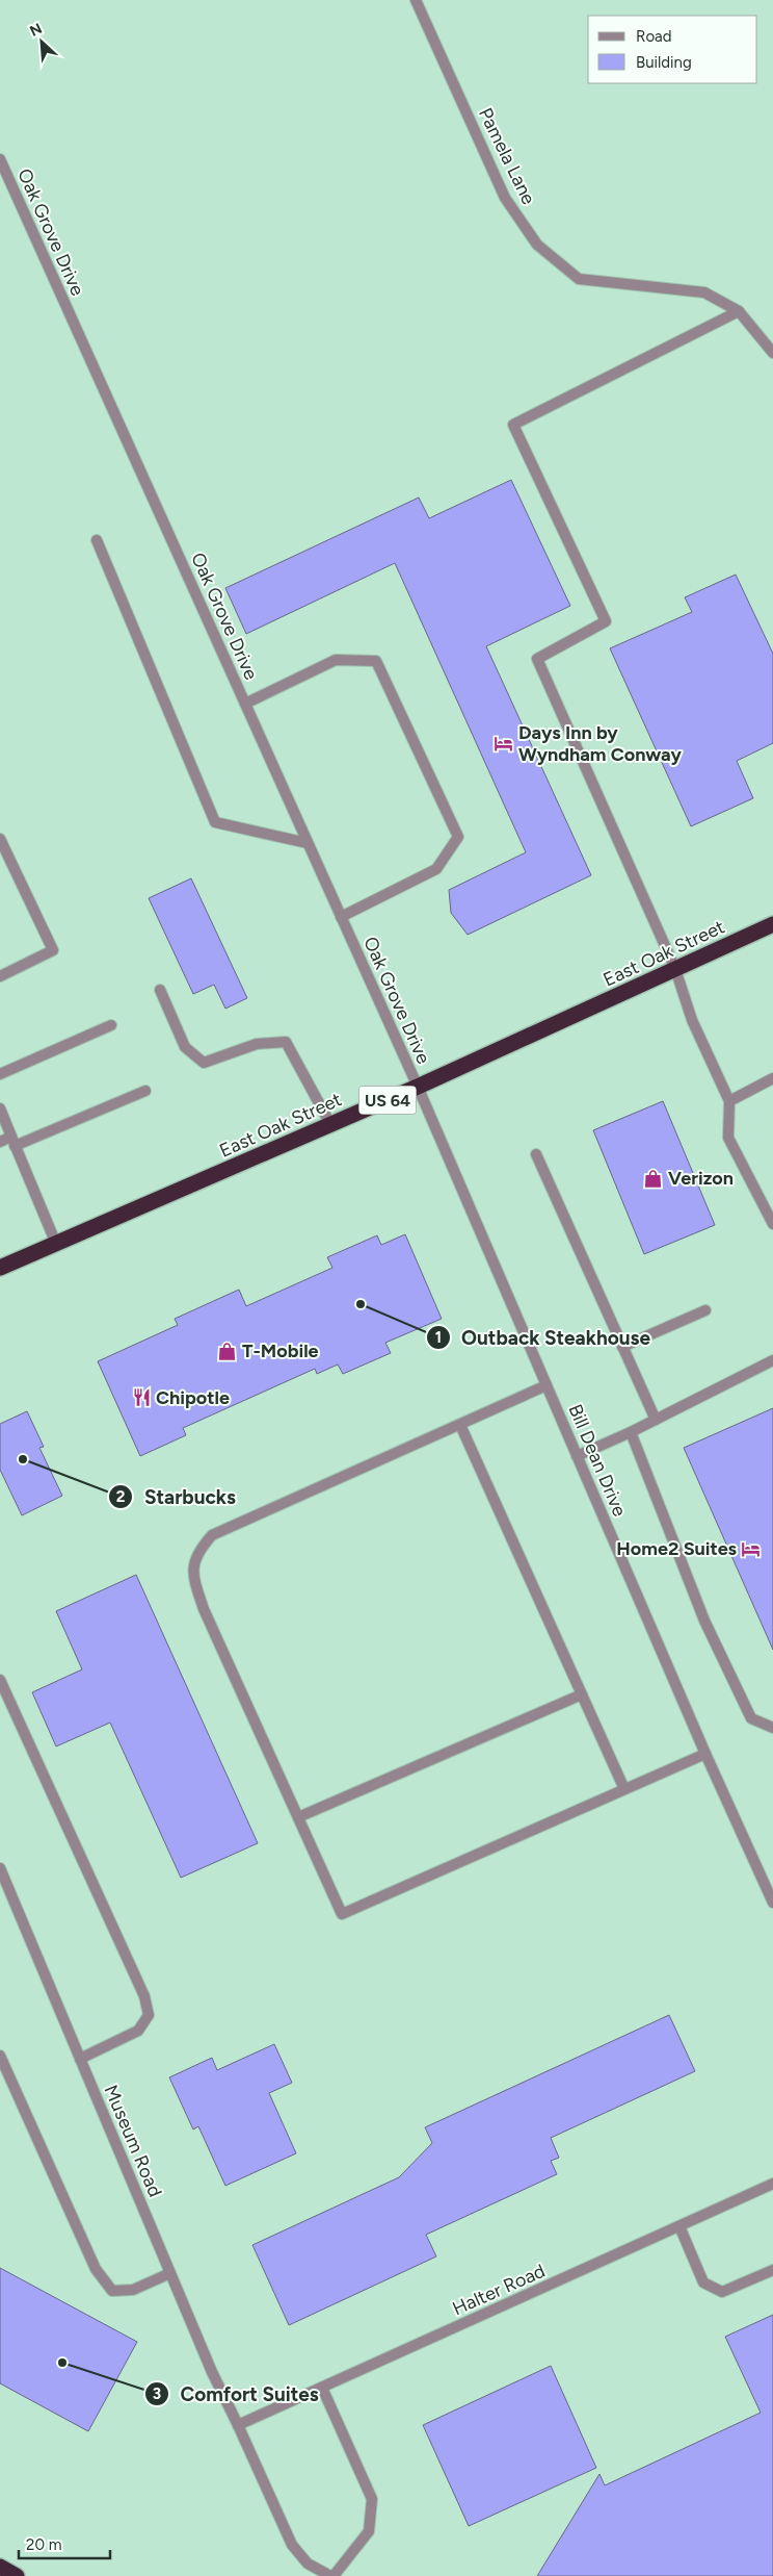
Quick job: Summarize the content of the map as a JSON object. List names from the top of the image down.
{
  "streets": {
    "highway": ["East Oak Street", "US 64"],
    "street": [
      "Pamela Lane",
      "Oak Grove Drive",
      "Bill Dean Drive",
      "Museum Road",
      "Halter Road"
    ]
  },
  "crossings": [
    ["Oak Grove Drive", "East Oak Street"],
    ["Oak Grove Drive", "Bill Dean Drive"],
    ["East Oak Street", "Bill Dean Drive"],
    ["Museum Road", "Halter Road"]
  ],
  "places": {
    "hotel": ["Days Inn by Wyndham Conway", "Home2 Suites"],
    "shop": ["Verizon", "T-Mobile"],
    "other": ["Outback Steakhouse", "Starbucks", "Comfort Suites"],
    "restaurant": ["Chipotle"]
  },
  "legend": ["Road", "Building"],
  "scale_bar": "20 m",
  "north": "top left"
}
